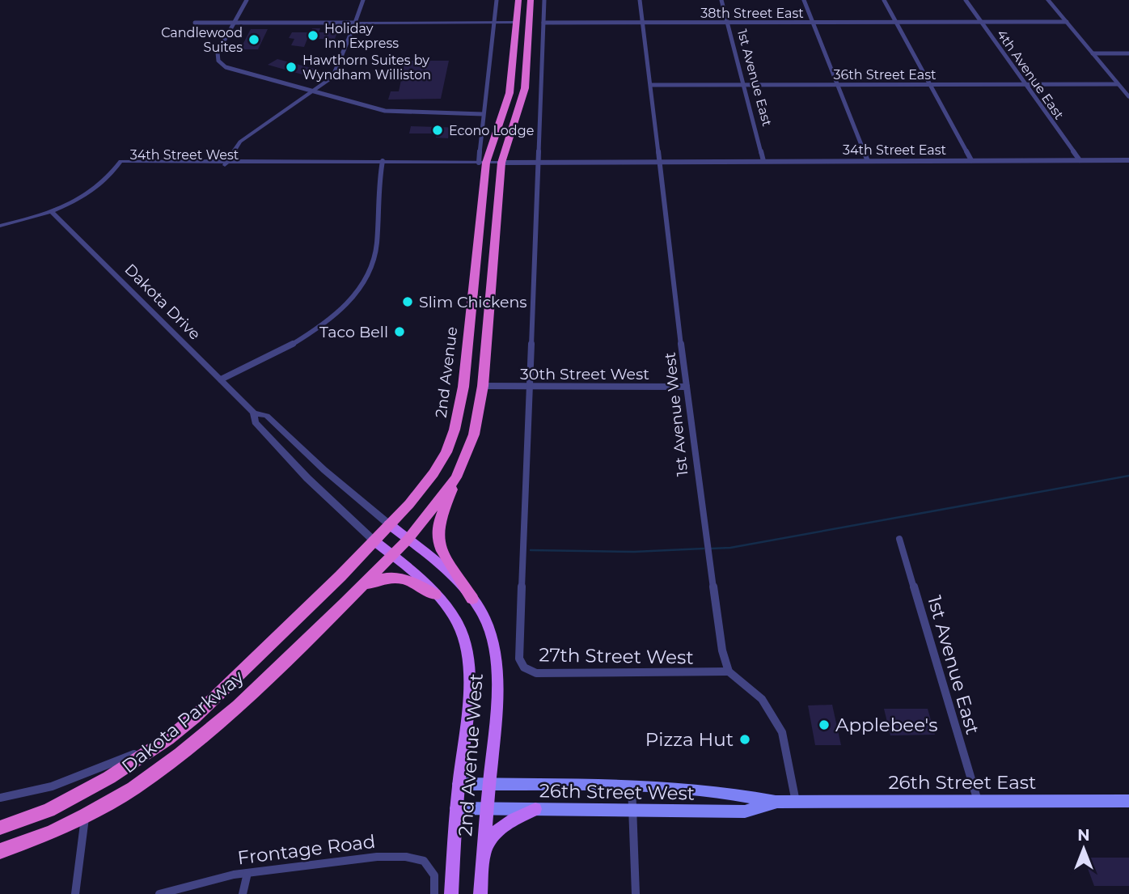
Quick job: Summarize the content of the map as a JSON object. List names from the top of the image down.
{
  "streets": {
    "highway": ["2nd Avenue", "Dakota Parkway"],
    "main road": ["2nd Avenue West", "26th Street East", "26th Street West"],
    "street": [
      "38th Street East",
      "36th Street East",
      "4th Avenue East",
      "1st Avenue East",
      "34th Street East",
      "34th Street West",
      "Dakota Drive",
      "30th Street West",
      "1st Avenue West",
      "27th Street West",
      "Frontage Road"
    ]
  },
  "crossings": [
    ["38th Street East", "4th Avenue East"],
    ["38th Street East", "1st Avenue East"],
    ["38th Street East", "1st Avenue West"],
    ["38th Street East", "27th Street West"],
    ["36th Street East", "4th Avenue East"],
    ["36th Street East", "1st Avenue East"],
    ["36th Street East", "1st Avenue West"],
    ["4th Avenue East", "34th Street East"],
    ["1st Avenue East", "34th Street East"],
    ["1st Avenue East", "26th Street East"],
    ["34th Street East", "34th Street West"],
    ["34th Street East", "1st Avenue West"],
    ["34th Street West", "Dakota Drive"],
    ["34th Street West", "2nd Avenue"],
    ["34th Street West", "1st Avenue West"],
    ["34th Street West", "27th Street West"],
    ["Dakota Drive", "2nd Avenue"],
    ["Dakota Drive", "2nd Avenue West"],
    ["2nd Avenue", "Dakota Parkway"],
    ["2nd Avenue", "2nd Avenue West"],
    ["30th Street West", "1st Avenue West"],
    ["30th Street West", "27th Street West"],
    ["1st Avenue West", "27th Street West"],
    ["2nd Avenue West", "26th Street West"],
    ["26th Street East", "26th Street West"]
  ],
  "places": [
    "Holiday Inn Express",
    "Candlewood Suites",
    "Hawthorn Suites by Wyndham Williston",
    "Econo Lodge",
    "Slim Chickens",
    "Taco Bell",
    "Applebee's",
    "Pizza Hut"
  ],
  "north": "top"
}
